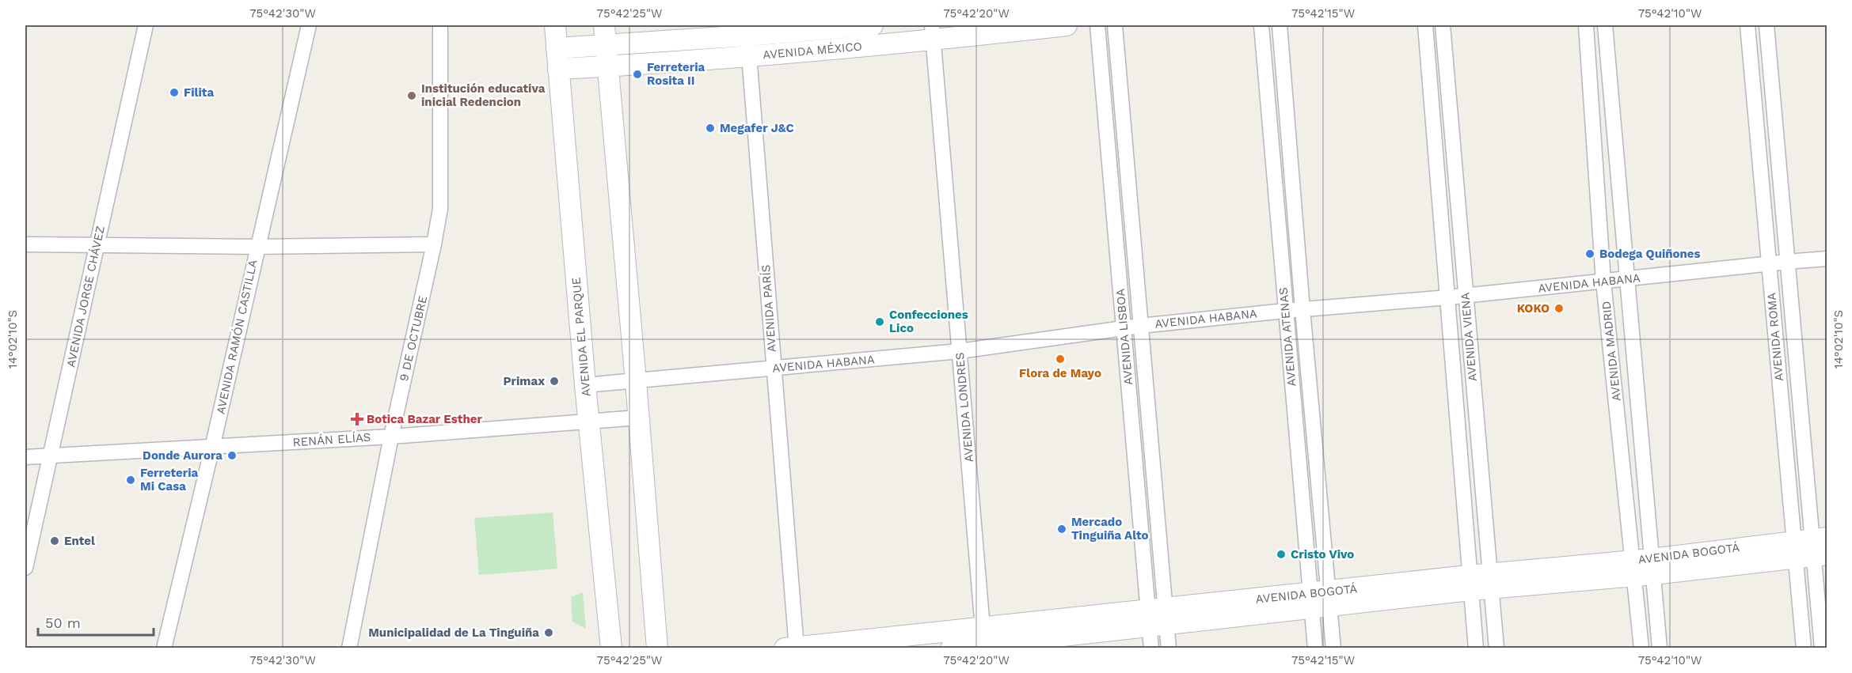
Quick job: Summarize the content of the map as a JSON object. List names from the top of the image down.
{
  "streets": {
    "street": [
      "AVENIDA MÉXICO",
      "AVENIDA HABANA",
      "AVENIDA JORGE CHÁVEZ",
      "AVENIDA PARÍS",
      "AVENIDA RAMÓN CASTILLA",
      "AVENIDA EL PARQUE",
      "AVENIDA LISBOA",
      "AVENIDA ATENAS",
      "AVENIDA VIENA",
      "AVENIDA ROMA",
      "9 DE OCTUBRE",
      "AVENIDA MADRID",
      "AVENIDA LONDRES",
      "RENÁN ELÍAS",
      "AVENIDA BOGOTÁ"
    ]
  },
  "crossings": [
    ["AVENIDA MÉXICO", "AVENIDA PARÍS"],
    ["AVENIDA MÉXICO", "AVENIDA EL PARQUE"],
    ["AVENIDA MÉXICO", "AVENIDA LONDRES"],
    ["AVENIDA HABANA", "AVENIDA PARÍS"],
    ["AVENIDA HABANA", "AVENIDA EL PARQUE"],
    ["AVENIDA HABANA", "AVENIDA LISBOA"],
    ["AVENIDA HABANA", "AVENIDA ATENAS"],
    ["AVENIDA HABANA", "AVENIDA VIENA"],
    ["AVENIDA HABANA", "AVENIDA ROMA"],
    ["AVENIDA HABANA", "AVENIDA MADRID"],
    ["AVENIDA HABANA", "AVENIDA LONDRES"],
    ["AVENIDA JORGE CHÁVEZ", "RENÁN ELÍAS"],
    ["AVENIDA PARÍS", "AVENIDA BOGOTÁ"],
    ["AVENIDA RAMÓN CASTILLA", "RENÁN ELÍAS"],
    ["AVENIDA EL PARQUE", "RENÁN ELÍAS"],
    ["AVENIDA LISBOA", "AVENIDA BOGOTÁ"],
    ["AVENIDA ATENAS", "AVENIDA BOGOTÁ"],
    ["AVENIDA VIENA", "AVENIDA BOGOTÁ"],
    ["AVENIDA ROMA", "AVENIDA BOGOTÁ"],
    ["9 DE OCTUBRE", "RENÁN ELÍAS"],
    ["AVENIDA MADRID", "AVENIDA BOGOTÁ"],
    ["AVENIDA LONDRES", "AVENIDA BOGOTÁ"]
  ],
  "places": {
    "other": [
      "Ferreteria Rosita II",
      "Filita",
      "Institución educativa inicial Redencion",
      "Megafer J&C",
      "Bodega Quiñones",
      "KOKO",
      "Confecciones Lico",
      "Flora de Mayo",
      "Primax",
      "Donde Aurora",
      "Ferreteria Mi Casa",
      "Mercado Tinguiña Alto",
      "Entel",
      "Cristo Vivo",
      "Municipalidad de La Tinguiña"
    ],
    "health": ["Botica Bazar Esther"]
  },
  "scale_bar": "50 m",
  "coordinates": [
    "75°42'30\"W",
    "75°42'25\"W",
    "75°42'20\"W",
    "75°42'15\"W",
    "75°42'10\"W",
    "14°02'10\"S"
  ]
}
